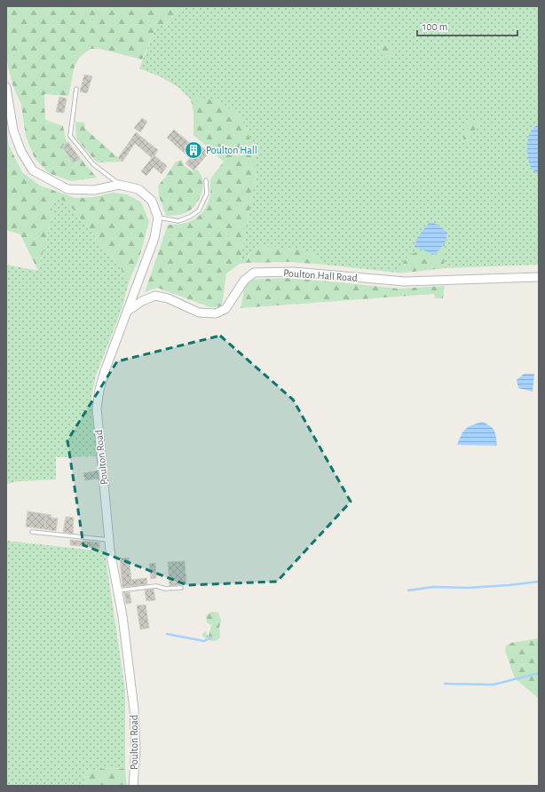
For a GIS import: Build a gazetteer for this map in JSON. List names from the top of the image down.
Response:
{
  "streets": {
    "street": ["Poulton Hall Road", "Poulton Road"]
  },
  "crossings": [
    ["Poulton Hall Road", "Poulton Road"]
  ],
  "places": {
    "building": ["Poulton Hall"]
  },
  "scale_bar": "100 m"
}
